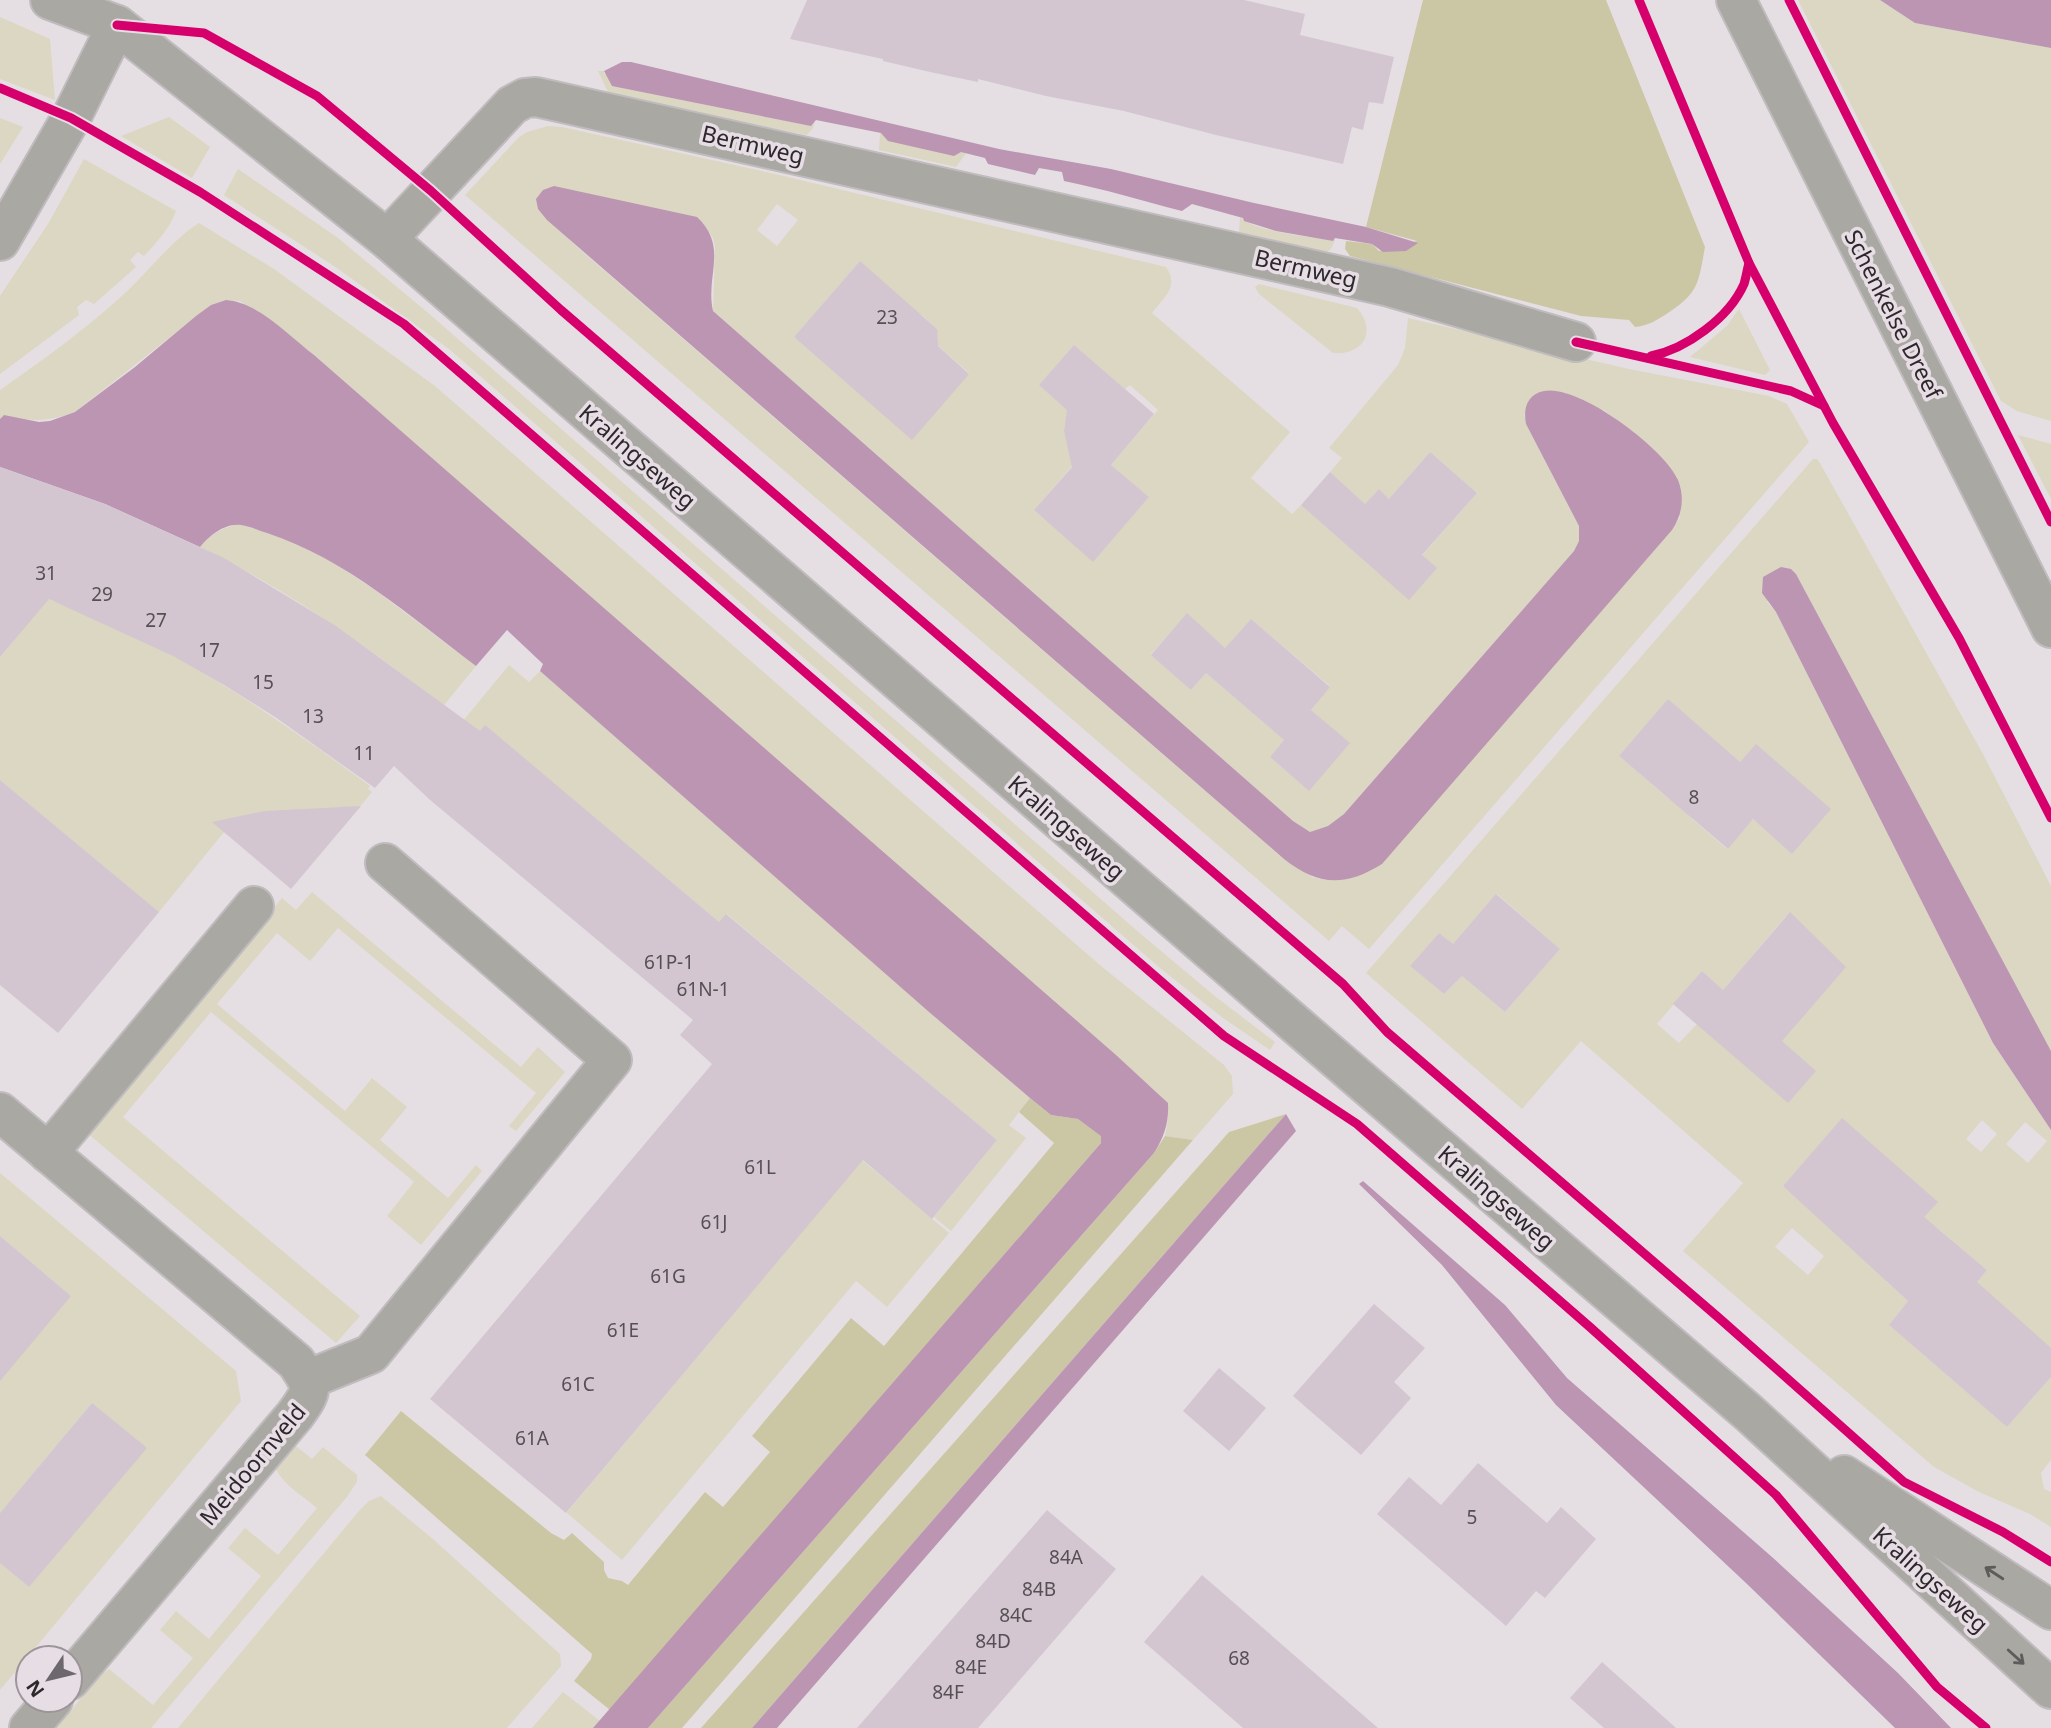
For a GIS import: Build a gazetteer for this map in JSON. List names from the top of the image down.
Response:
{
  "streets": {
    "street": [
      "Bermweg",
      "Schenkelse Dreef",
      "Kralingseweg",
      "Meidoornveld"
    ]
  },
  "crossings": [
    ["Bermweg", "Kralingseweg"]
  ],
  "house_numbers": [
    "23",
    "31",
    "29",
    "27",
    "17",
    "15",
    "13",
    "11",
    "8",
    "61P-1",
    "61N-1",
    "61L",
    "61J",
    "61G",
    "61E",
    "61C",
    "61A",
    "5",
    "84A",
    "84B",
    "84C",
    "84D",
    "68",
    "84E",
    "84F"
  ],
  "north": "bottom left"
}
